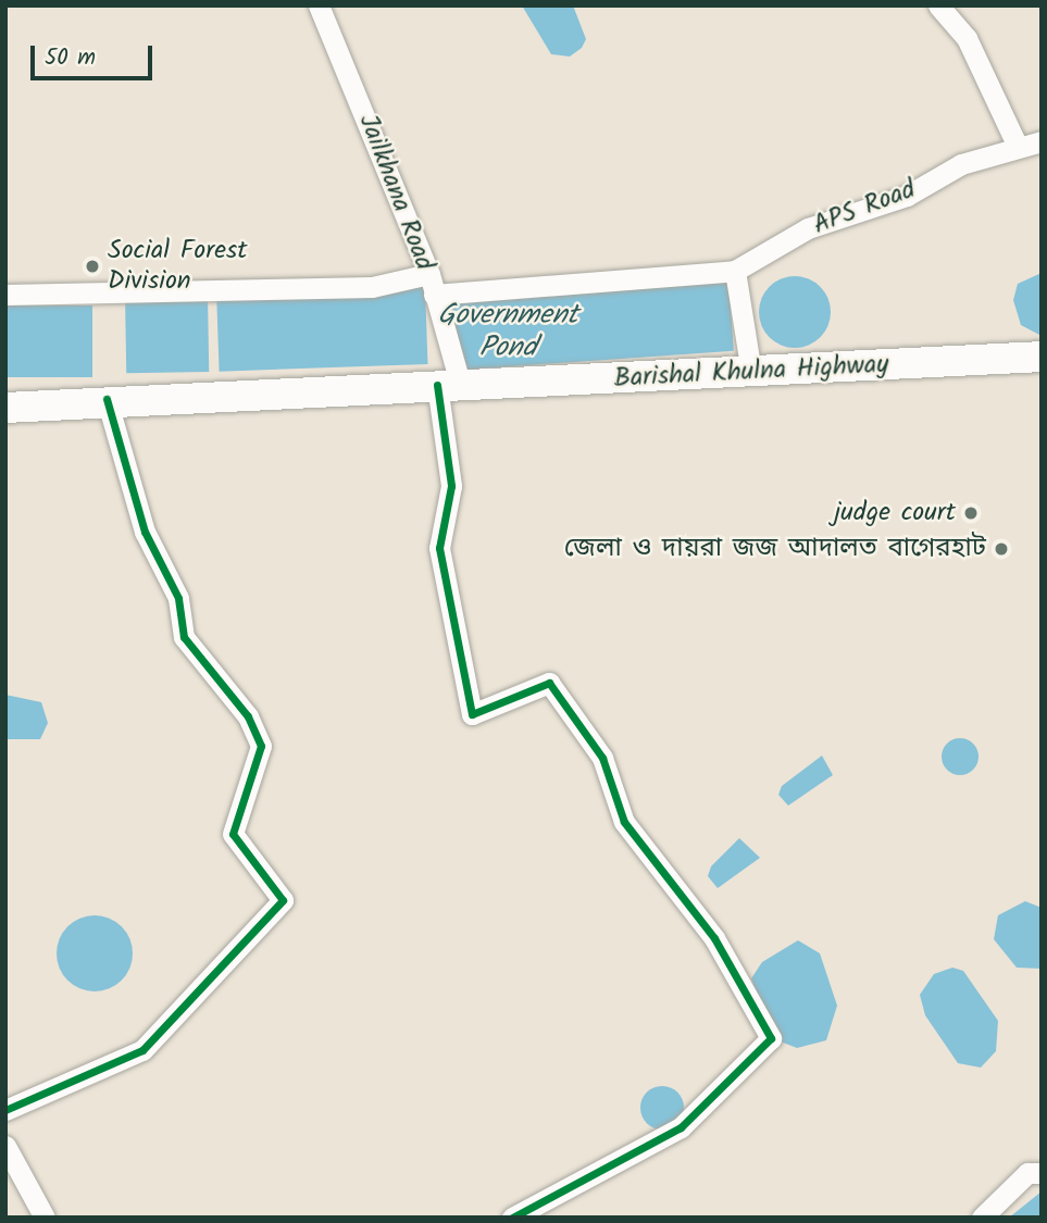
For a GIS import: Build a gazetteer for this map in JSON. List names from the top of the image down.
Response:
{
  "streets": {
    "highway": ["Barishal Khulna Highway"],
    "street": ["Jailkhana Road", "APS Road"]
  },
  "crossings": [
    ["Jailkhana Road", "Barishal Khulna Highway"]
  ],
  "water": ["Government Pond"],
  "places": ["Social Forest Division", "judge court", "জেলা ও দায়রা জজ আদালত বাগেরহাট"],
  "scale_bar": "50 m"
}
